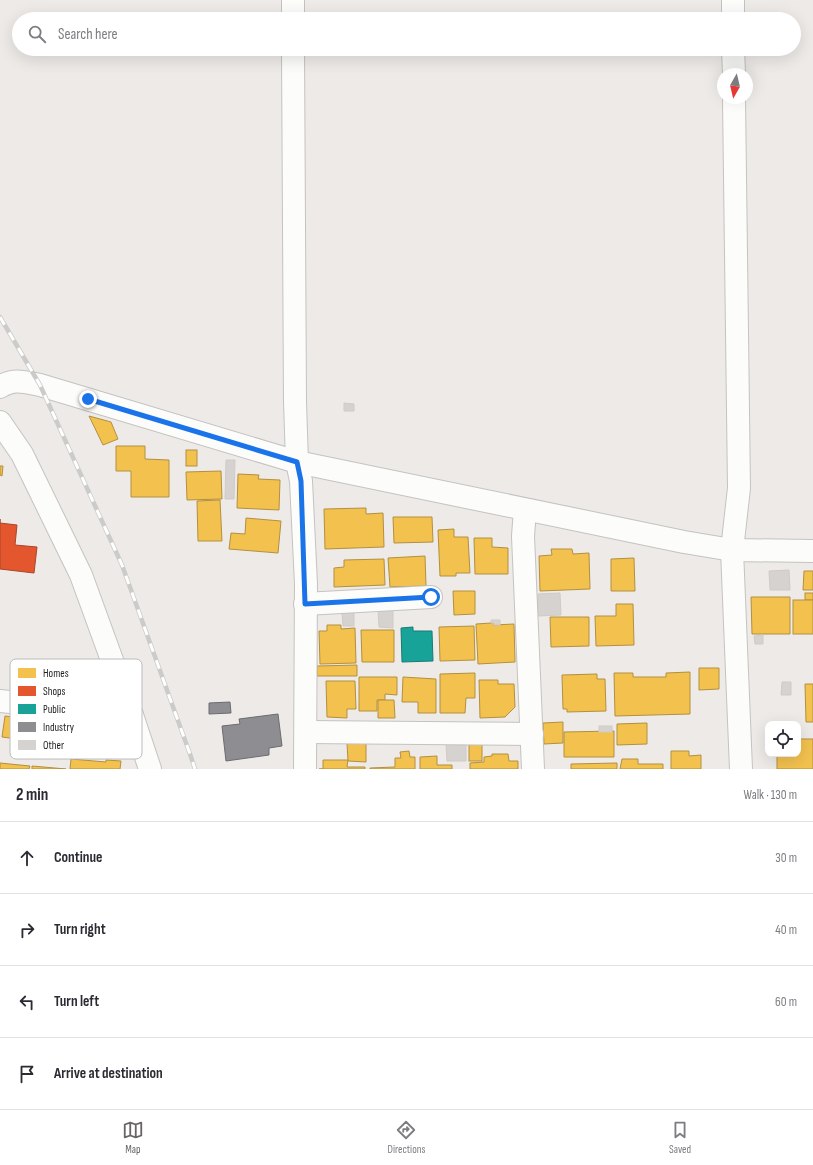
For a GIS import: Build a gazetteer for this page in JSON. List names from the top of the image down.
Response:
{
  "legend": [
    "Homes",
    "Shops",
    "Public",
    "Industry",
    "Other"
  ],
  "north": "bottom",
  "page": {
    "search": "Search here",
    "heading": ["2 min", "Walk · 130 m"],
    "list": [
      ["Continue", "30 m"],
      ["Turn right", "40 m"],
      ["Turn left", "60 m"],
      "Arrive at destination"
    ],
    "nav": ["Map", "Directions", "Saved"]
  }
}
